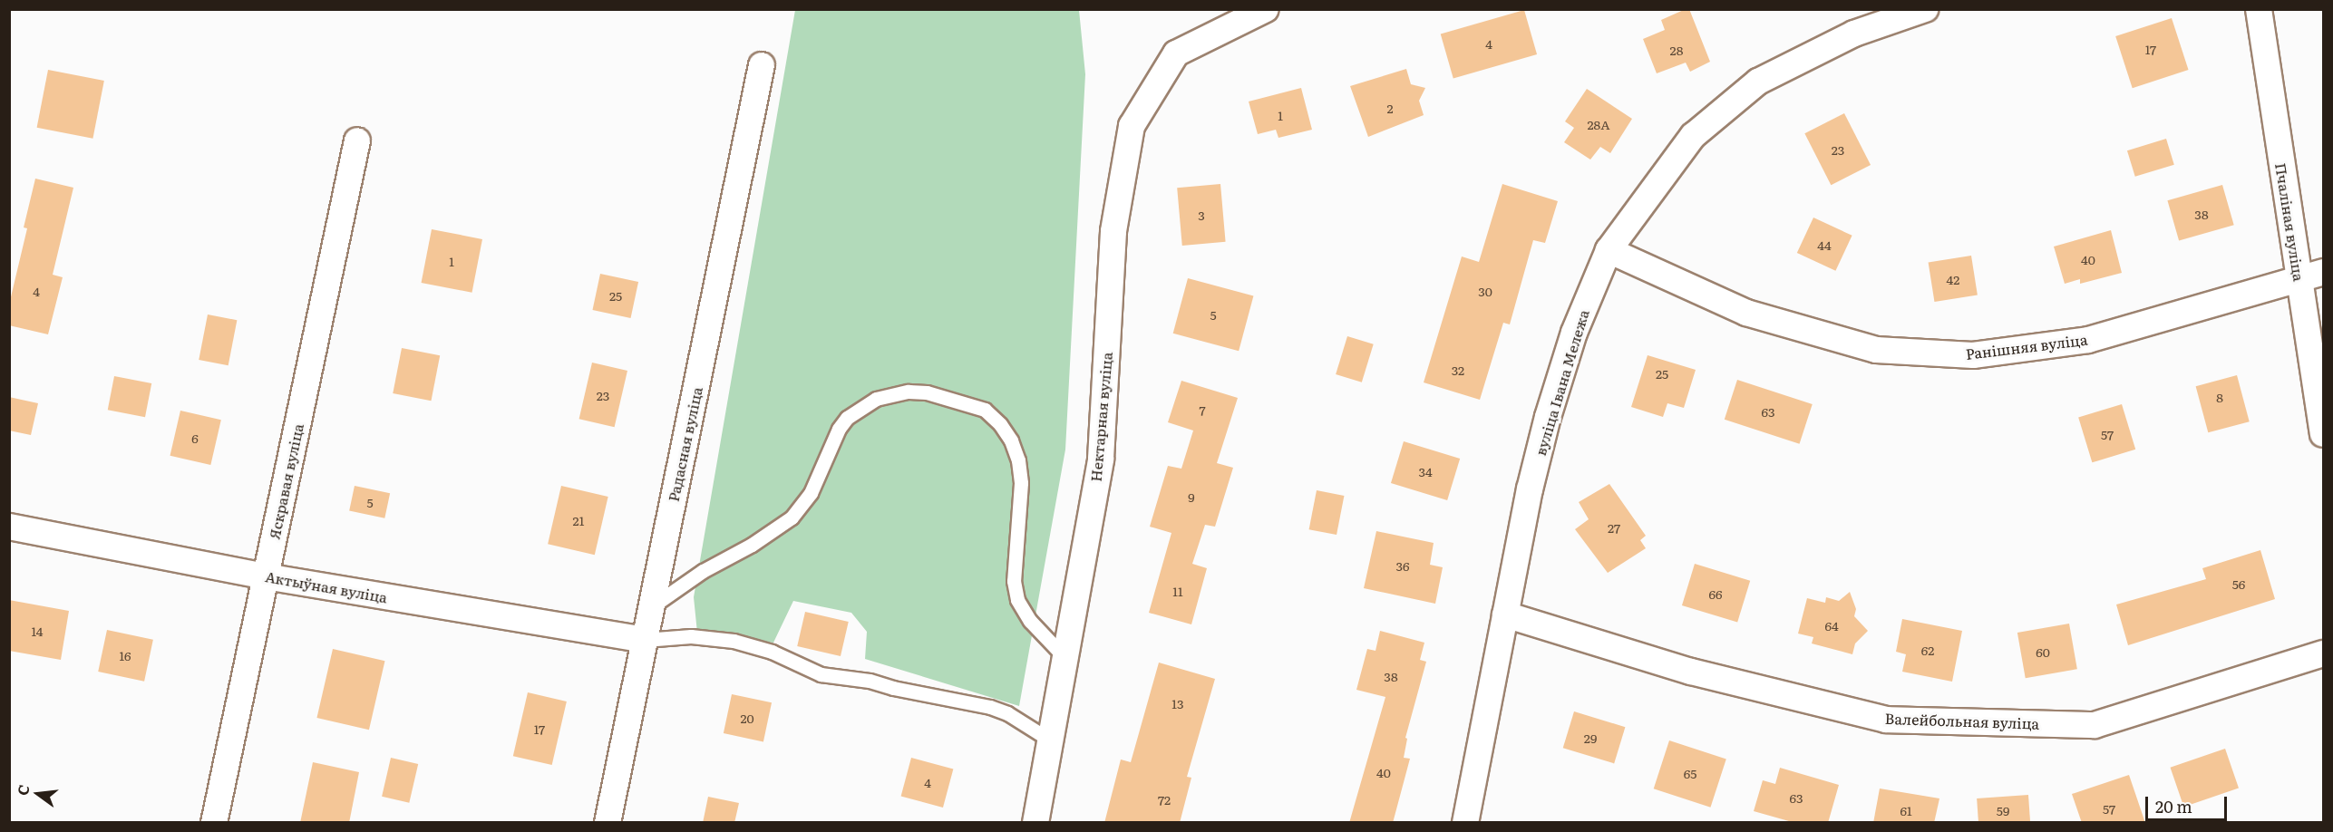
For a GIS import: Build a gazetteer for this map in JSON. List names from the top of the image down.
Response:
{
  "streets": {
    "street": [
      "Пчаліная вуліца",
      "Ранішняя вуліца",
      "вуліца Івана Мележа",
      "Нектарная вуліца",
      "Радасная вуліца",
      "Яскравая вуліца",
      "Актыўная вуліца",
      "Валейбольная вуліца"
    ]
  },
  "crossings": [
    ["Пчаліная вуліца", "Ранішняя вуліца"],
    ["Ранішняя вуліца", "вуліца Івана Мележа"],
    ["вуліца Івана Мележа", "Валейбольная вуліца"],
    ["Радасная вуліца", "Актыўная вуліца"],
    ["Яскравая вуліца", "Актыўная вуліца"]
  ],
  "house_numbers": [
    "4",
    "17",
    "28",
    "2",
    "1",
    "28А",
    "23",
    "38",
    "3",
    "44",
    "40",
    "1",
    "42",
    "4",
    "30",
    "25",
    "5",
    "32",
    "25",
    "23",
    "8",
    "7",
    "63",
    "57",
    "6",
    "34",
    "9",
    "5",
    "21",
    "27",
    "36",
    "56",
    "11",
    "66",
    "64",
    "14",
    "62",
    "60",
    "16",
    "38",
    "13",
    "20",
    "17",
    "29",
    "40",
    "65",
    "4",
    "63",
    "72",
    "57",
    "61",
    "59"
  ],
  "scale_bar": "20 m",
  "north": "left"
}
